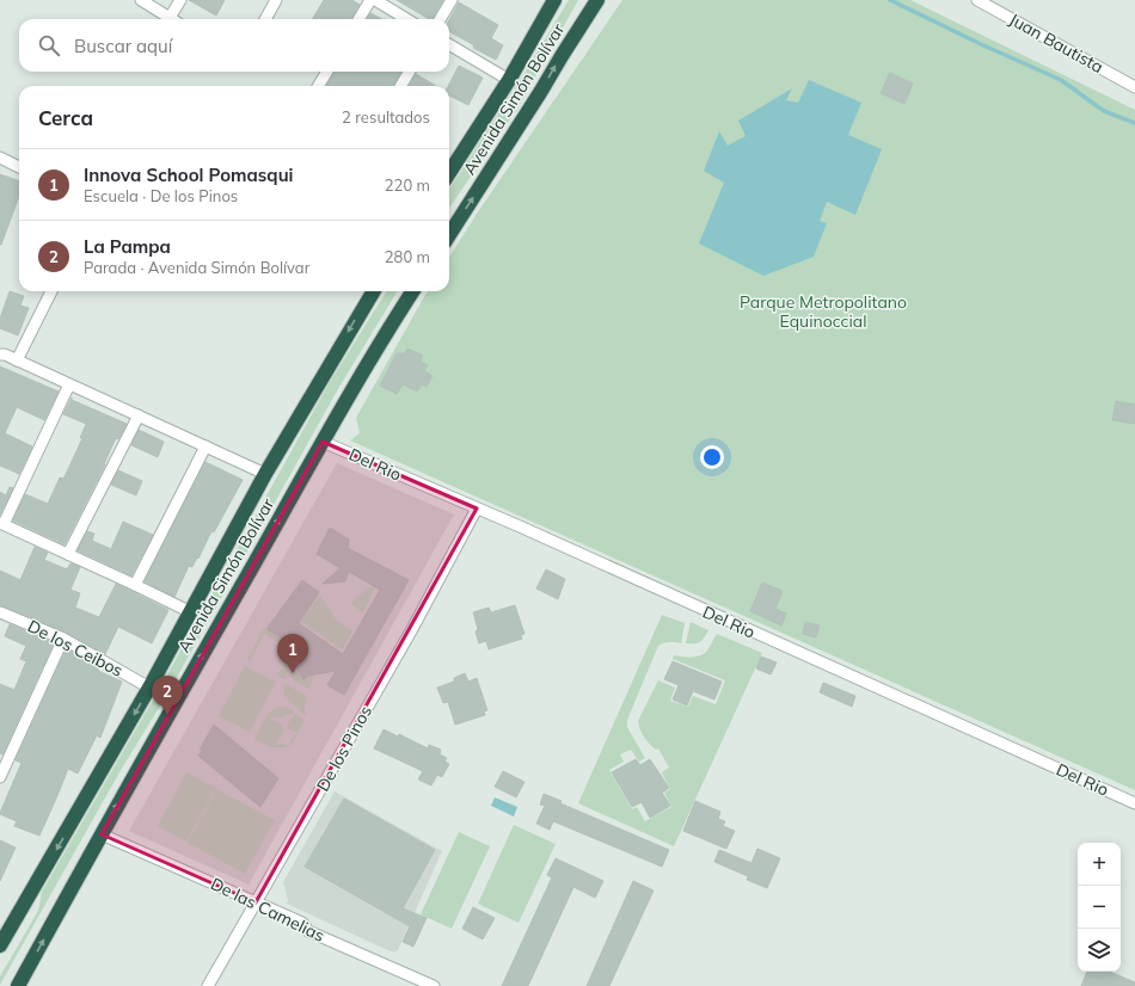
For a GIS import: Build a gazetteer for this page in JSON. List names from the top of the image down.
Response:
{
  "streets": {
    "highway": ["Avenida Simón Bolívar"],
    "street": [
      "Juan Bautista",
      "Del Rio",
      "De los Ceibos",
      "De los Pinos",
      "De las Camelias"
    ]
  },
  "crossings": [
    ["Avenida Simón Bolívar", "Del Rio"],
    ["Avenida Simón Bolívar", "De los Ceibos"],
    ["Avenida Simón Bolívar", "De las Camelias"],
    ["Del Rio", "De los Pinos"],
    ["De los Pinos", "De las Camelias"]
  ],
  "parks": ["Parque Metropolitano Equinoccial"],
  "page": {
    "search": "Buscar aquí",
    "heading": ["Cerca", "2 resultados"],
    "list": [
      {
        "mark": "1",
        "name": "Innova School Pomasqui",
        "note": "Escuela · De los Pinos",
        "value": "220 m"
      },
      {
        "mark": "2",
        "name": "La Pampa",
        "note": "Parada · Avenida Simón Bolívar",
        "value": "280 m"
      }
    ],
    "pins": ["1", "2"],
    "map_buttons": ["+", "−"]
  }
}
